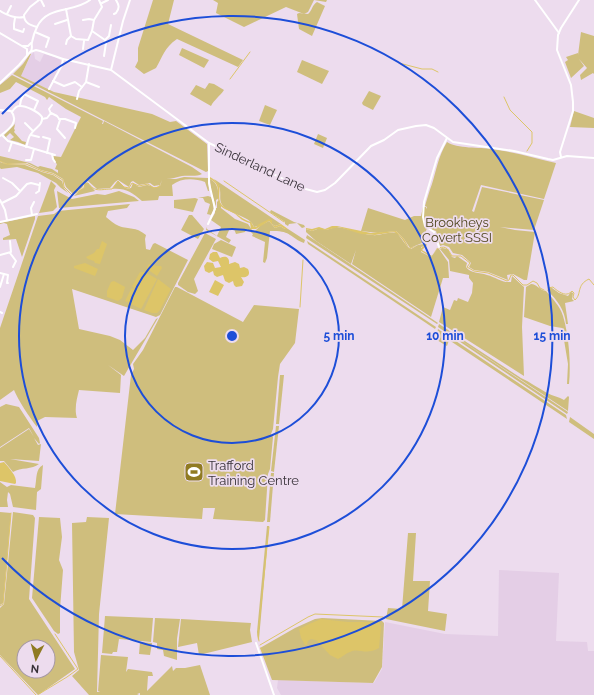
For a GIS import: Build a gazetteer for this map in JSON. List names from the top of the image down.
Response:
{
  "streets": {
    "street": ["Sinderland Lane"]
  },
  "parks": ["Brookheys Covert SSSI"],
  "places": {
    "sports": ["Trafford Training Centre"]
  },
  "north": "bottom",
  "rings": ["5 min", "10 min", "15 min"]
}
